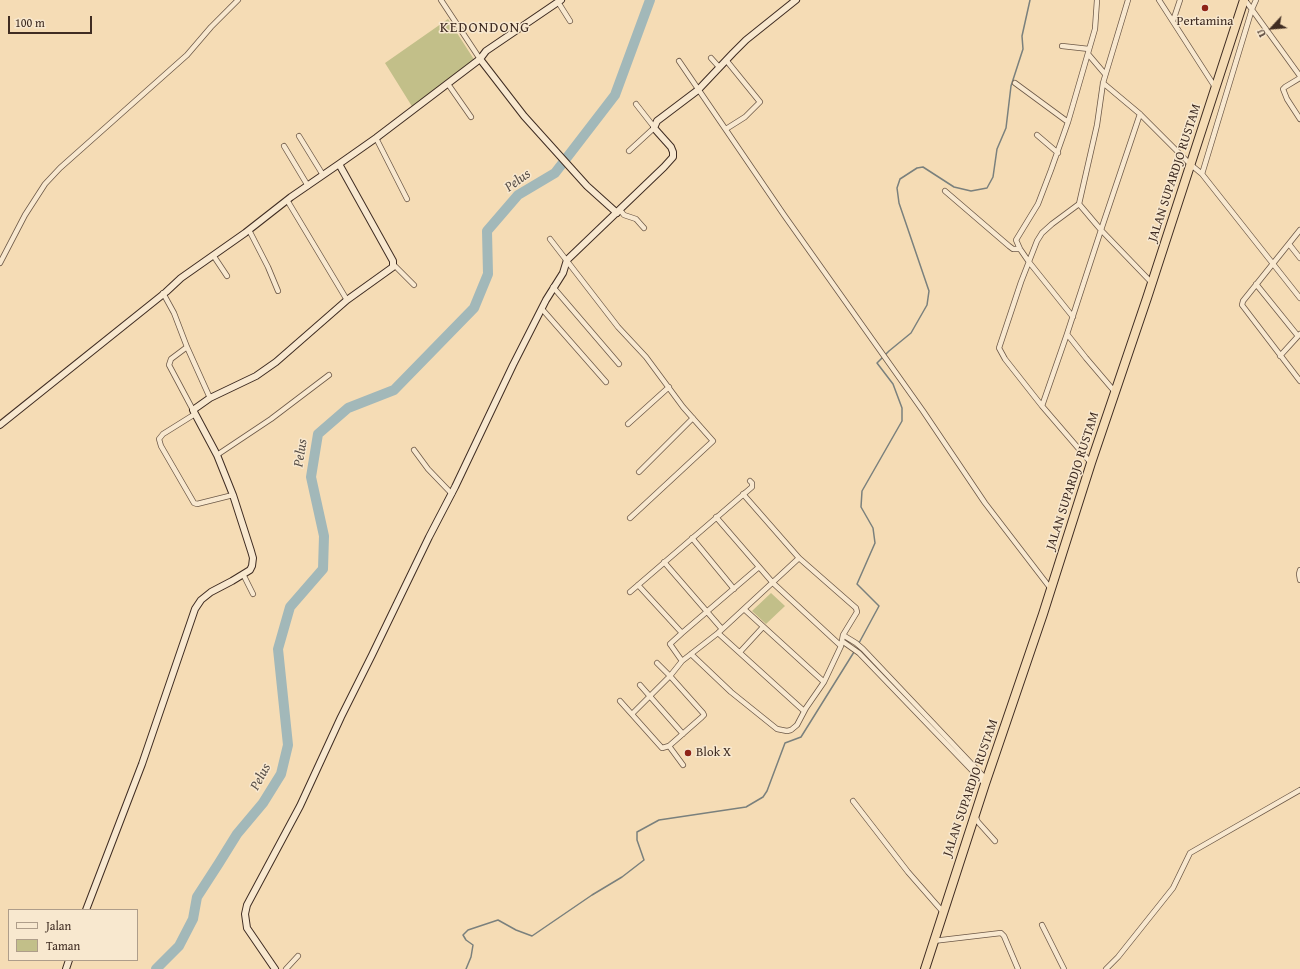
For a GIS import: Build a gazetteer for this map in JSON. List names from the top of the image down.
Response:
{
  "streets": {
    "highway": ["JALAN SUPARDJO RUSTAM"]
  },
  "districts": ["KEDONDONG"],
  "water": ["Pelus"],
  "places": ["Pertamina", "Blok X"],
  "legend": ["Jalan", "Taman"],
  "scale_bar": "100 m",
  "north": "bottom left"
}
